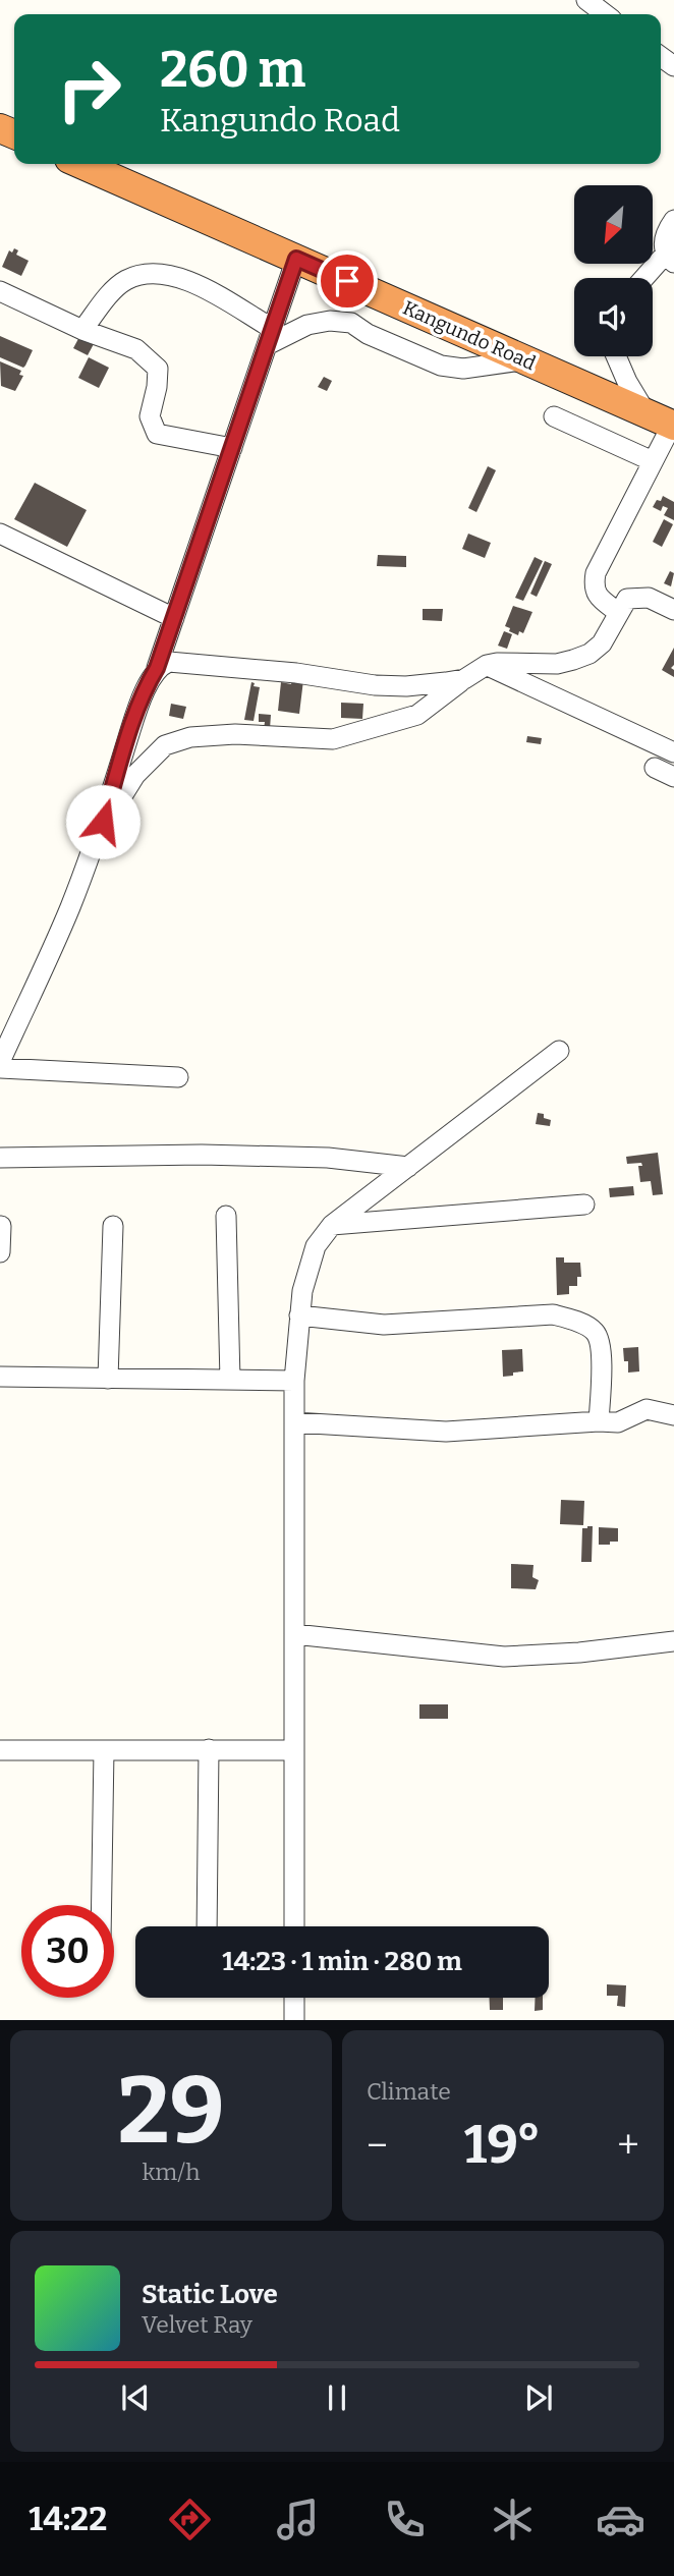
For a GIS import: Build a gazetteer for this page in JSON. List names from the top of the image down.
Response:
{
  "streets": {
    "highway": ["Kangundo Road"]
  },
  "north": "bottom left",
  "page": {
    "turn": ["260 m", "Kangundo Road"],
    "limit": "30",
    "trip": "14:23 · 1 min · 280 m",
    "tile": [
      ["29", "km/h"],
      "Climate"
    ],
    "heat": ["−", "19°", "+"],
    "song": ["Static Love", "Velvet Ray"],
    "tabs": "14:22"
  }
}
